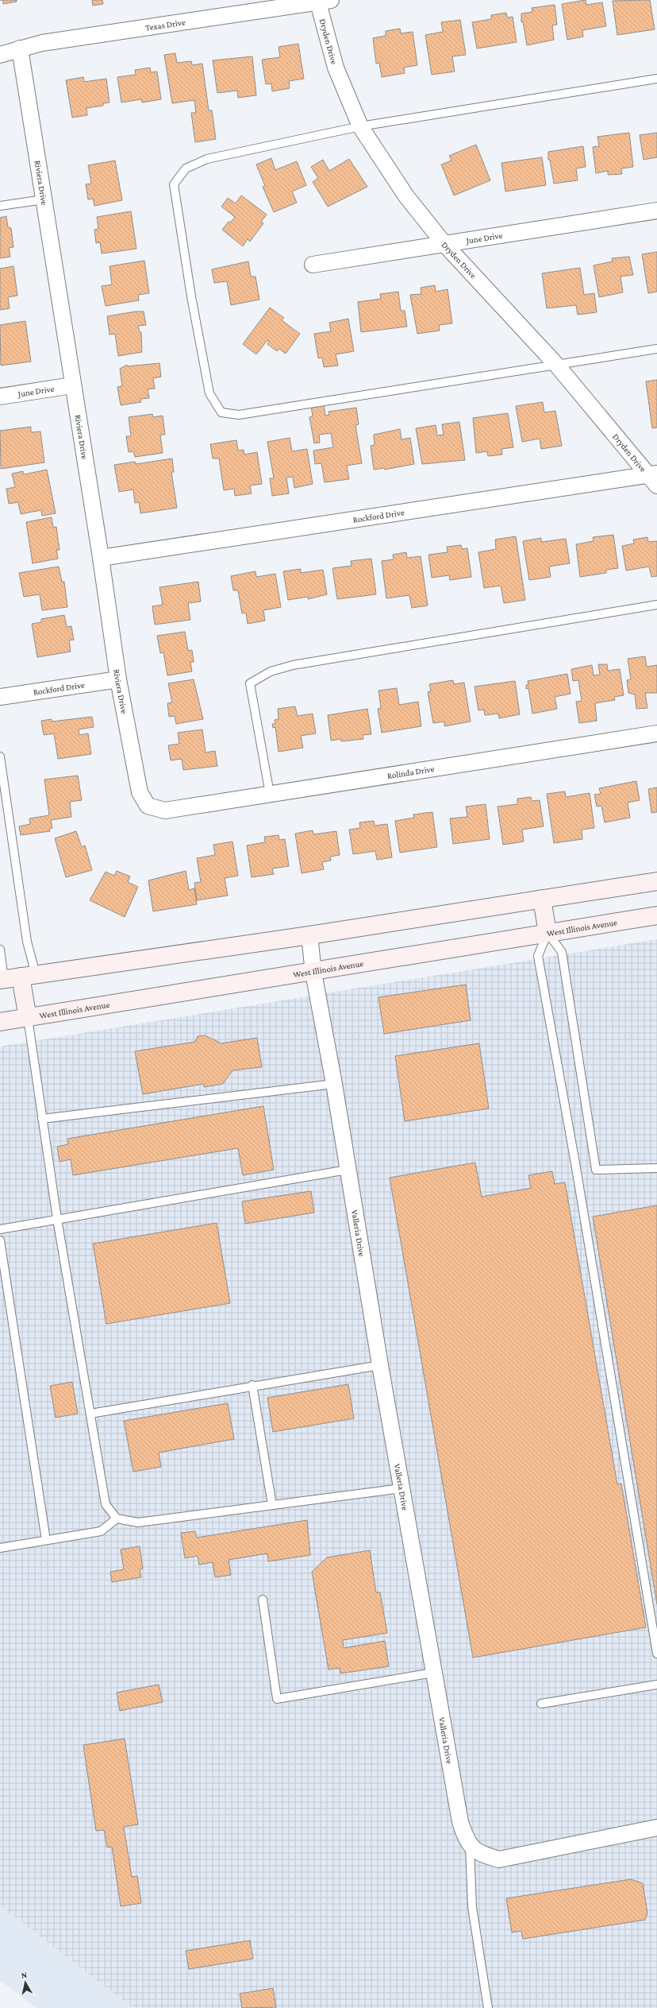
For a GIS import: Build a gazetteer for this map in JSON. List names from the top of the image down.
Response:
{
  "streets": {
    "main road": ["West Illinois Avenue"],
    "street": [
      "Texas Drive",
      "Dryden Drive",
      "Riviera Drive",
      "June Drive",
      "Rockford Drive",
      "Rolinda Drive",
      "Valleria Drive"
    ]
  },
  "crossings": [
    ["Texas Drive", "Dryden Drive"],
    ["Texas Drive", "Riviera Drive"],
    ["Dryden Drive", "June Drive"],
    ["Dryden Drive", "Rockford Drive"],
    ["Riviera Drive", "June Drive"],
    ["Riviera Drive", "Rockford Drive"],
    ["Riviera Drive", "Rolinda Drive"],
    ["West Illinois Avenue", "Valleria Drive"]
  ],
  "north": "top"
}
